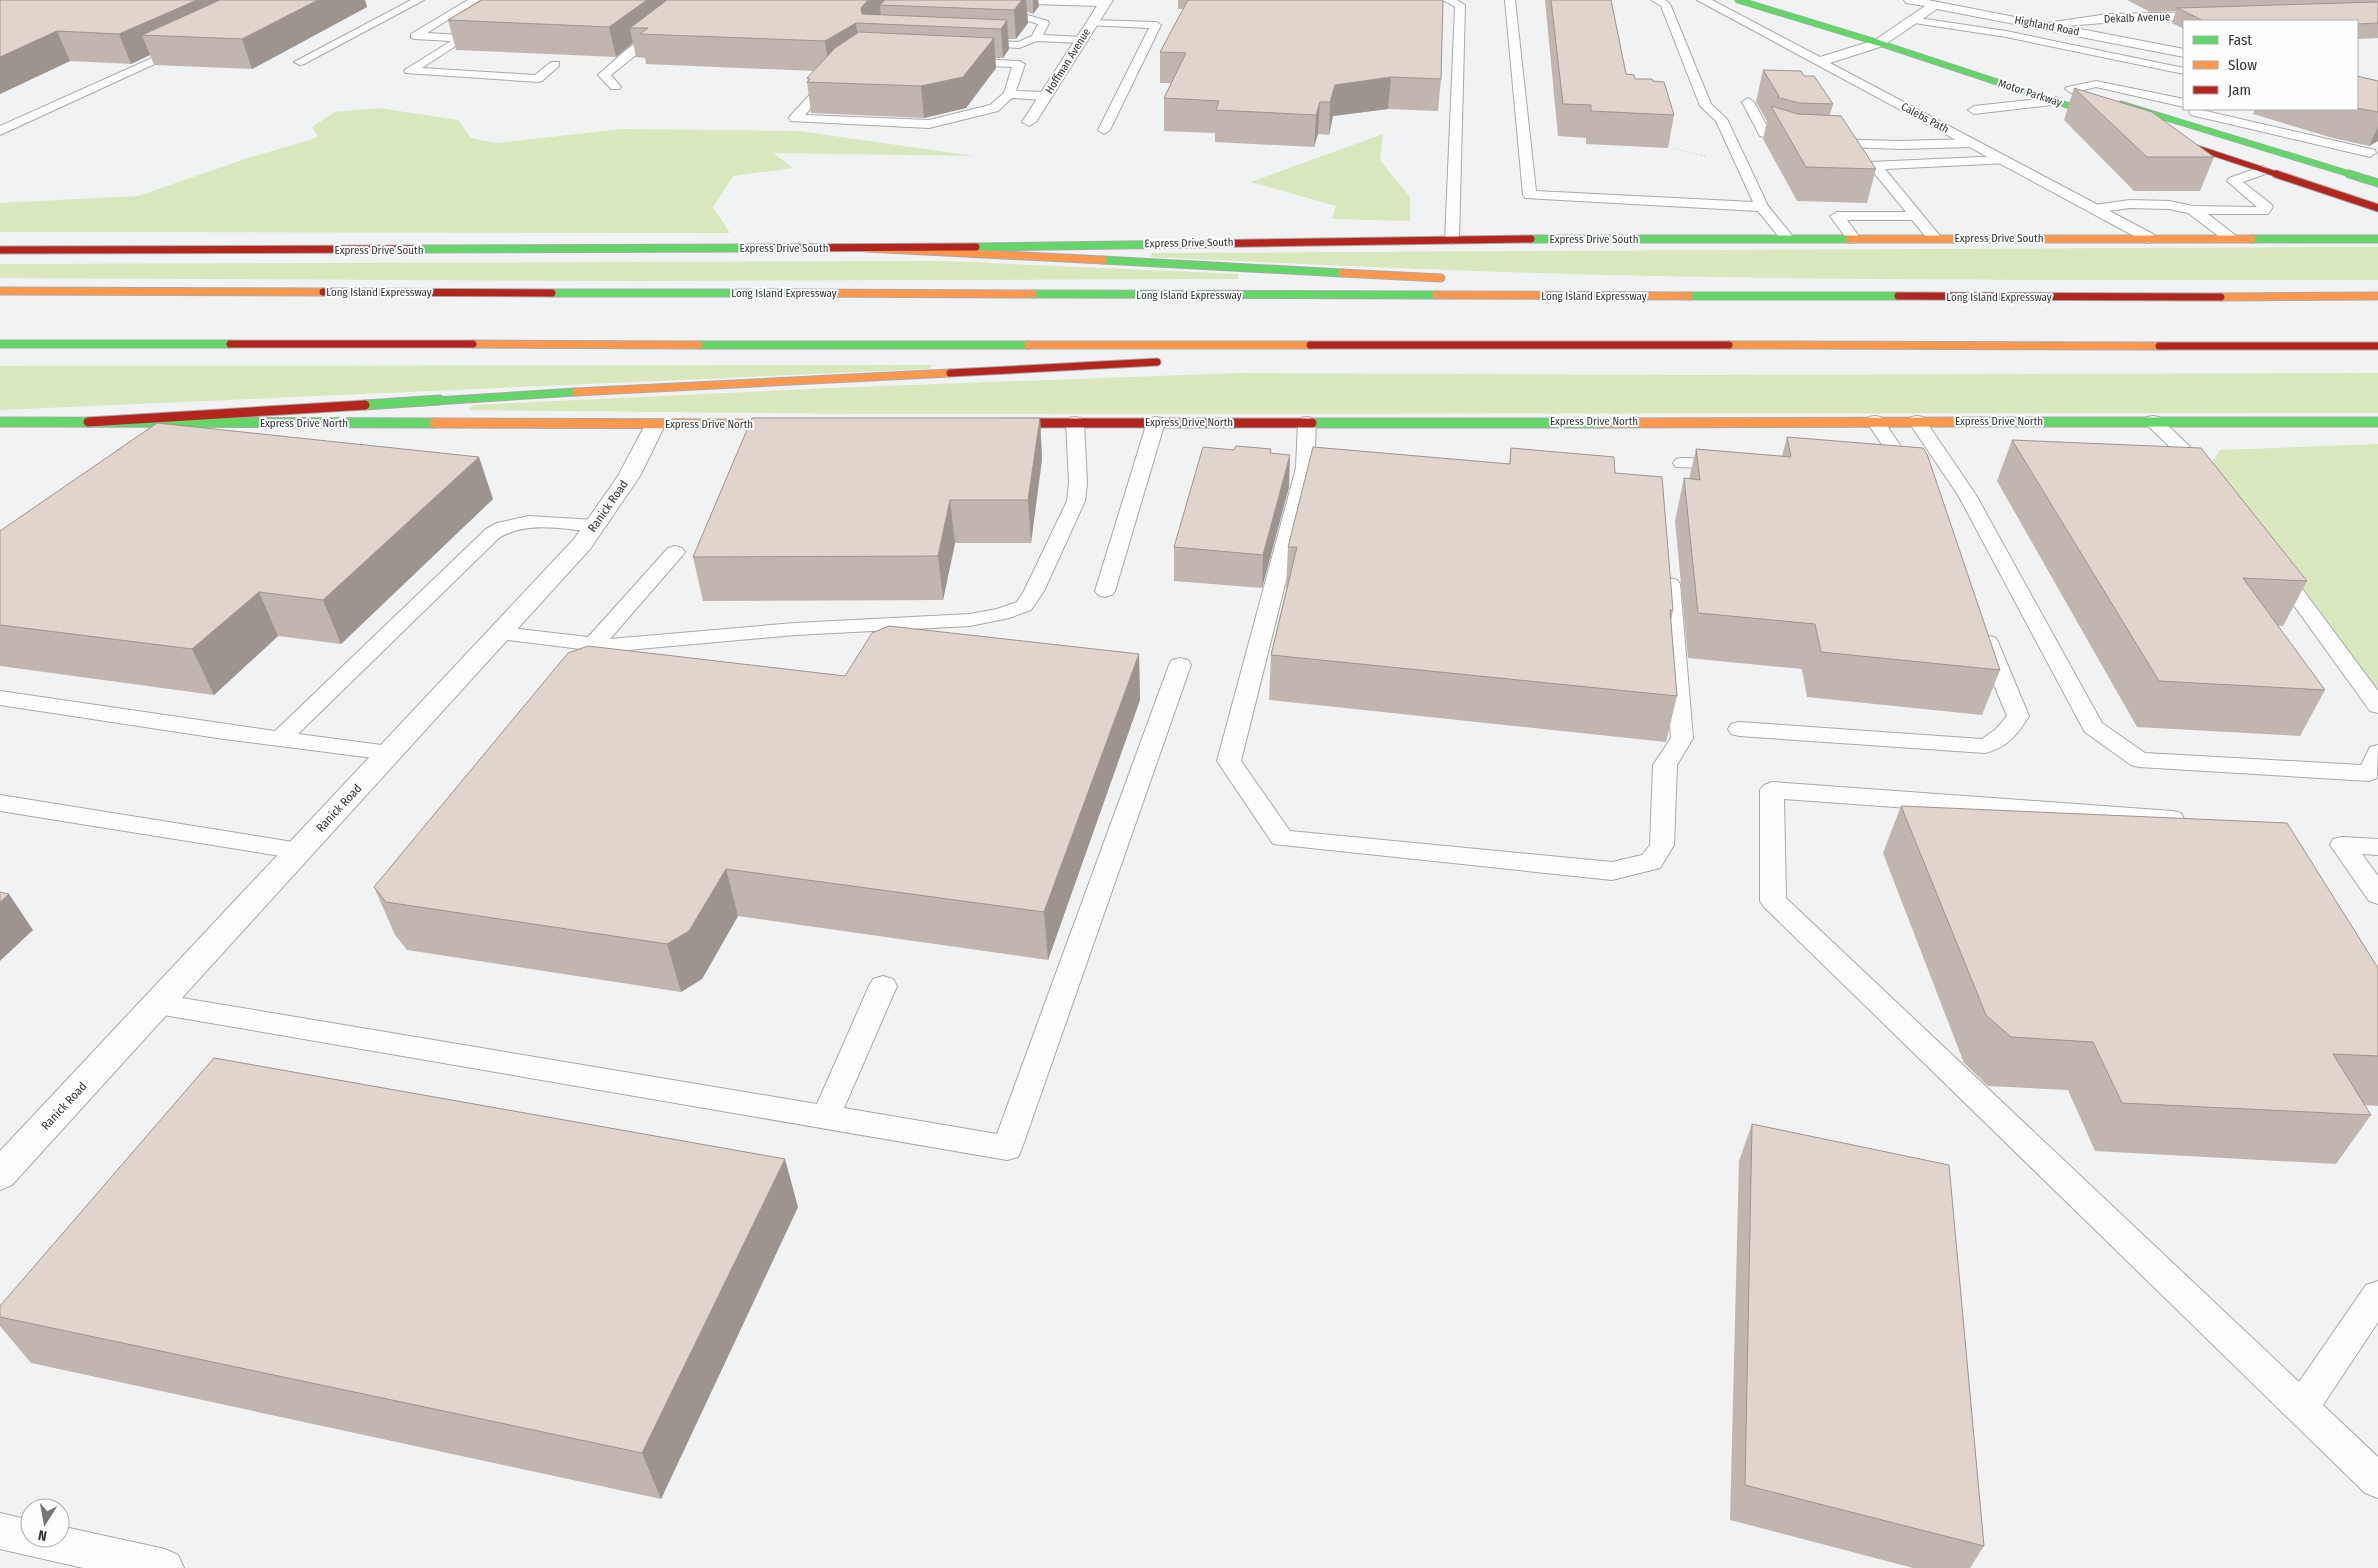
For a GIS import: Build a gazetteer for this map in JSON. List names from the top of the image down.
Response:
{
  "streets": {
    "main road": [
      "Motor Parkway",
      "Express Drive South",
      "Long Island Expressway",
      "Express Drive North"
    ],
    "street": [
      "Dekalb Avenue",
      "Highland Road",
      "Hoffman Avenue",
      "Calebs Path",
      "Ranick Road"
    ]
  },
  "crossings": [
    ["Dekalb Avenue", "Highland Road"],
    ["Calebs Path", "Express Drive South"],
    ["Express Drive North", "Ranick Road"]
  ],
  "legend": ["Fast", "Slow", "Jam"],
  "north": "bottom"
}
